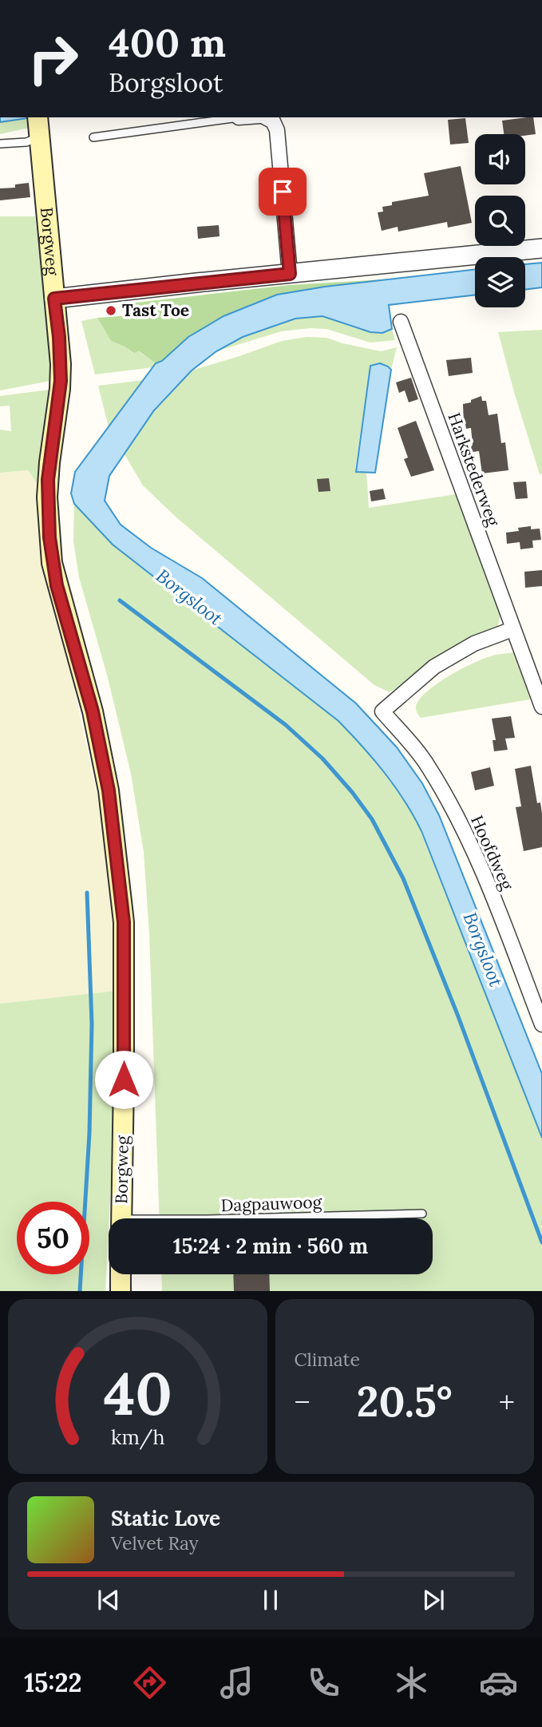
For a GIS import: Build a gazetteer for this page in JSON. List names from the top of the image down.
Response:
{
  "streets": {
    "main road": ["Borgweg"],
    "street": ["Harkstederweg", "Hoofdweg"],
    "lane": ["Dagpauwoog"]
  },
  "crossings": [
    ["Harkstederweg", "Hoofdweg"]
  ],
  "water": ["Borgsloot"],
  "places": ["Tast Toe"],
  "page": {
    "turn": ["400 m", "Borgsloot"],
    "limit": "50",
    "trip": "15:24 · 2 min · 560 m",
    "tile": "Climate",
    "heat": ["−", "20.5°", "+"],
    "song": ["Static Love", "Velvet Ray"],
    "tabs": "15:22",
    "gauge": ["40", "km/h"]
  }
}
